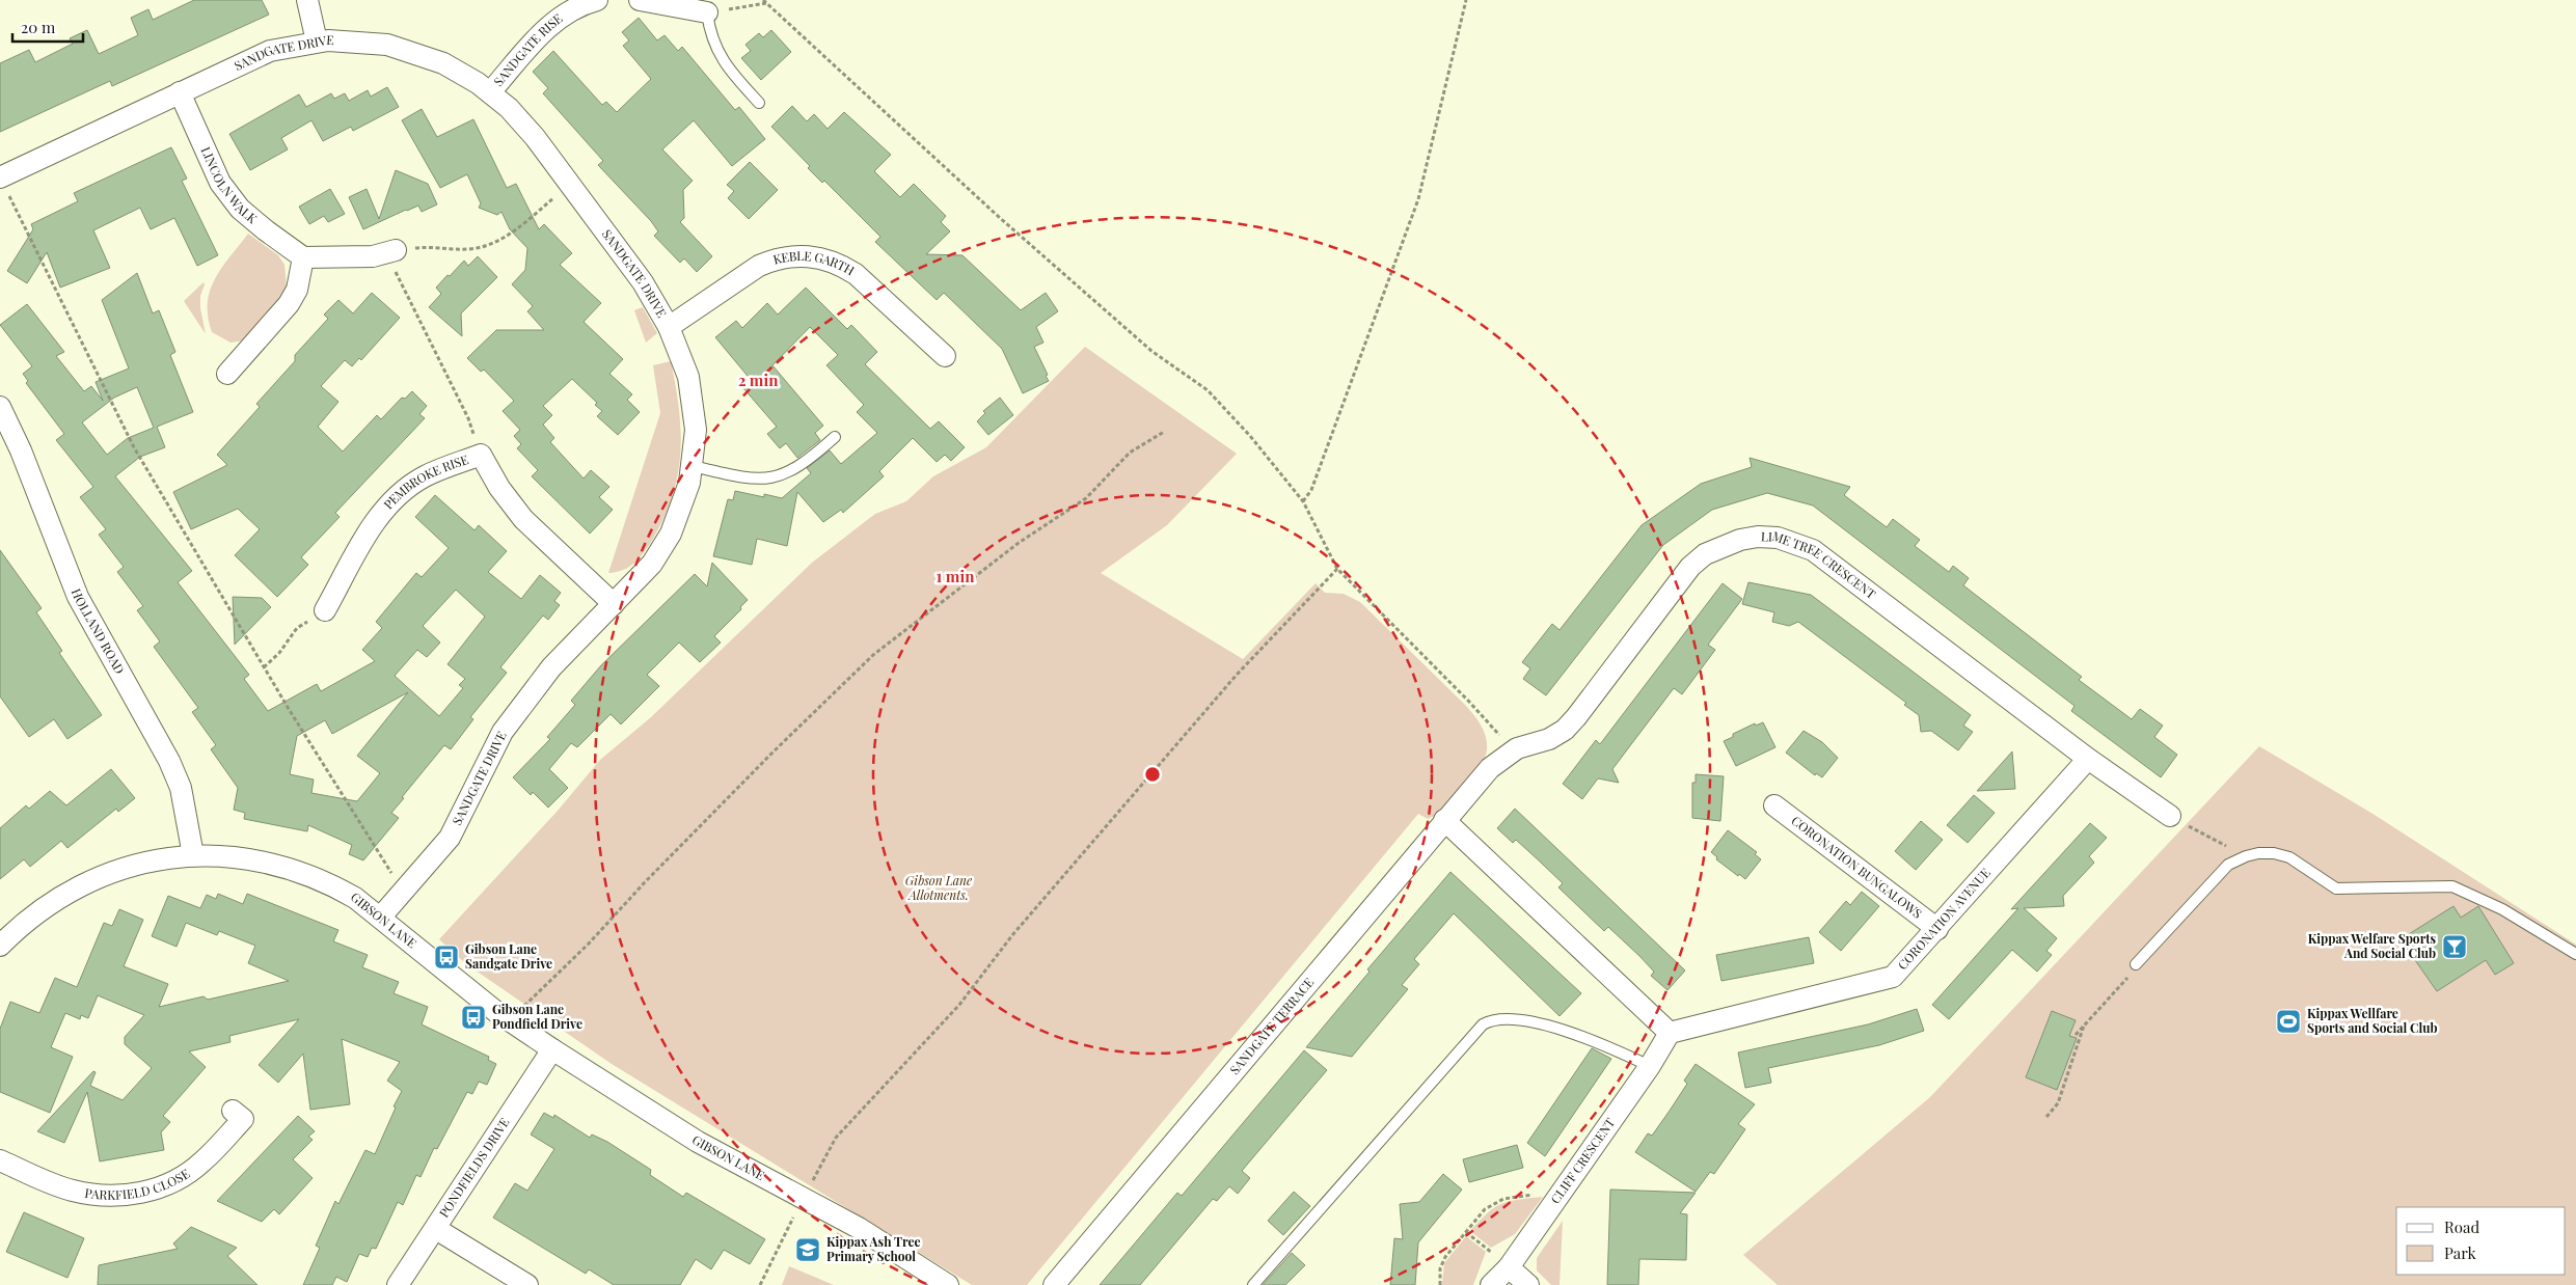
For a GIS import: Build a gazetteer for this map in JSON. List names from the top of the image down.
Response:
{
  "streets": {
    "street": [
      "SANDGATE RISE",
      "SANDGATE DRIVE",
      "LINCOLN WALK",
      "KEBLE GARTH",
      "PEMBROKE RISE",
      "LIME TREE CRESCENT",
      "HOLLAND ROAD",
      "CORONATION BUNGALOWS",
      "CORONATION AVENUE",
      "GIBSON LANE",
      "SANDGATE TERRACE",
      "CLIFF CRESCENT",
      "PONDFIELDS DRIVE",
      "PARKFIELD CLOSE"
    ]
  },
  "crossings": [
    ["SANDGATE RISE", "SANDGATE DRIVE"],
    ["SANDGATE DRIVE", "LINCOLN WALK"],
    ["SANDGATE DRIVE", "KEBLE GARTH"],
    ["SANDGATE DRIVE", "PEMBROKE RISE"],
    ["SANDGATE DRIVE", "GIBSON LANE"],
    ["LIME TREE CRESCENT", "CORONATION AVENUE"],
    ["LIME TREE CRESCENT", "SANDGATE TERRACE"],
    ["HOLLAND ROAD", "GIBSON LANE"],
    ["CORONATION BUNGALOWS", "CORONATION AVENUE"],
    ["CORONATION AVENUE", "CLIFF CRESCENT"],
    ["GIBSON LANE", "PONDFIELDS DRIVE"]
  ],
  "parks": ["Gibson Lane Allotments."],
  "places": {
    "bar": ["Kippax Welfare Sports And Social Club"],
    "bus stop": ["Gibson Lane Sandgate Drive", "Gibson Lane Pondfield Drive"],
    "sports": ["Kippax Wellfare Sports and Social Club"],
    "school or university": ["Kippax Ash Tree Primary School"]
  },
  "legend": ["Road", "Park"],
  "scale_bar": "20 m",
  "rings": ["2 min", "1 min"]
}
